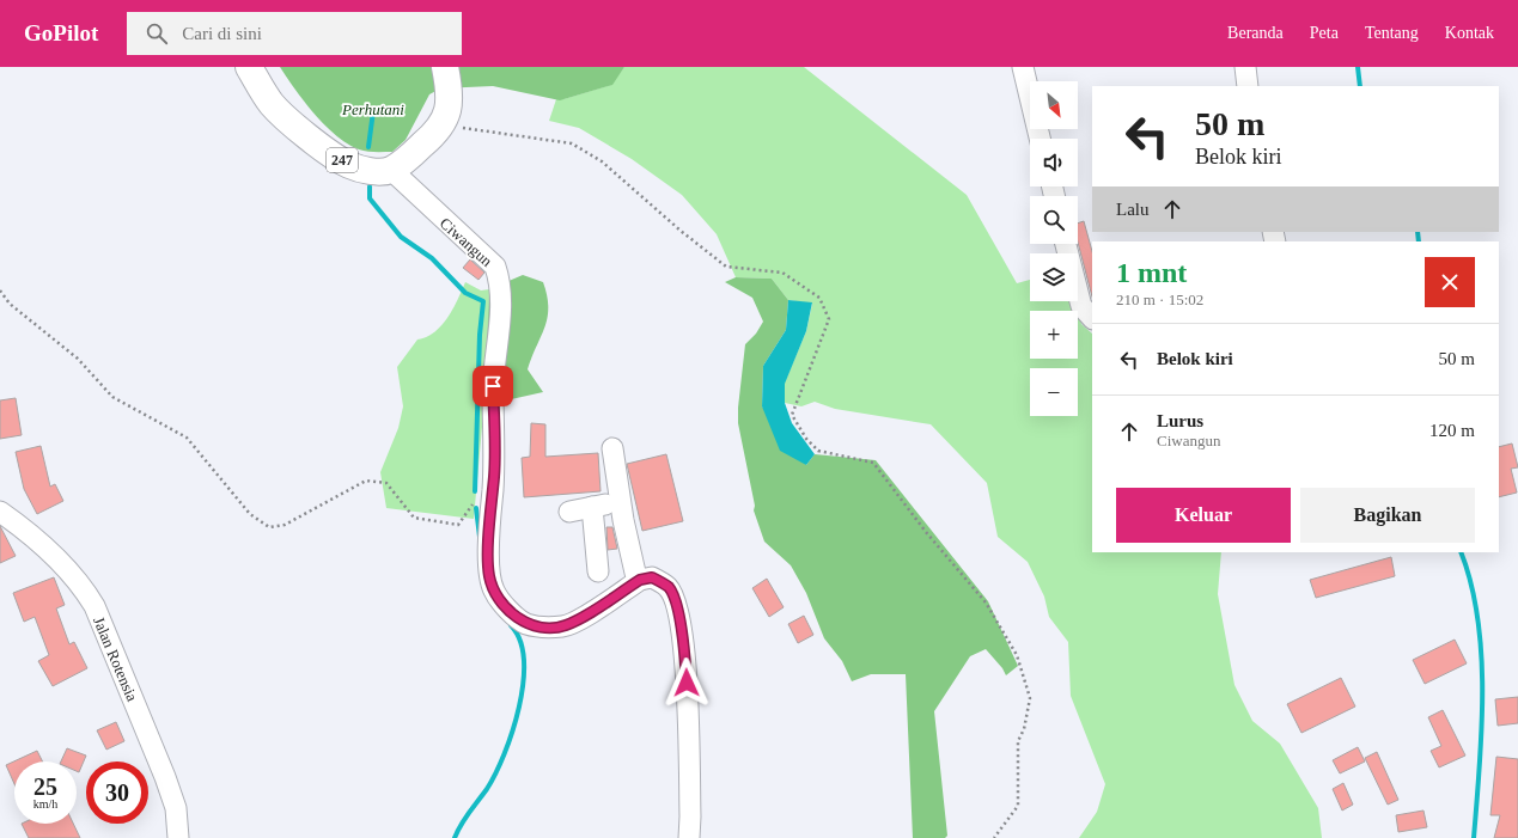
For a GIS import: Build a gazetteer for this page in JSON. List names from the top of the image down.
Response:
{
  "streets": {
    "main road": ["247"],
    "street": ["Ciwangun", "Jalan Rotensia"]
  },
  "crossings": [
    ["247", "Ciwangun"]
  ],
  "parks": ["Perhutani"],
  "north": "bottom right",
  "page": {
    "header": "GoPilot",
    "search": "Cari di sini",
    "nav": [
      "Beranda",
      "Peta",
      "Tentang",
      "Kontak"
    ],
    "map_buttons": ["+", "−"],
    "turn": ["50 m", "Belok kiri"],
    "then": "Lalu",
    "heading": ["1 mnt", "210 m · 15:02"],
    "list": [
      {
        "name": "Belok kiri",
        "value": "50 m"
      },
      {
        "name": "Lurus",
        "note": "Ciwangun",
        "value": "120 m"
      }
    ],
    "buttons": ["Keluar", "Bagikan"],
    "speed": "25 km/h",
    "limit": "30"
  }
}
